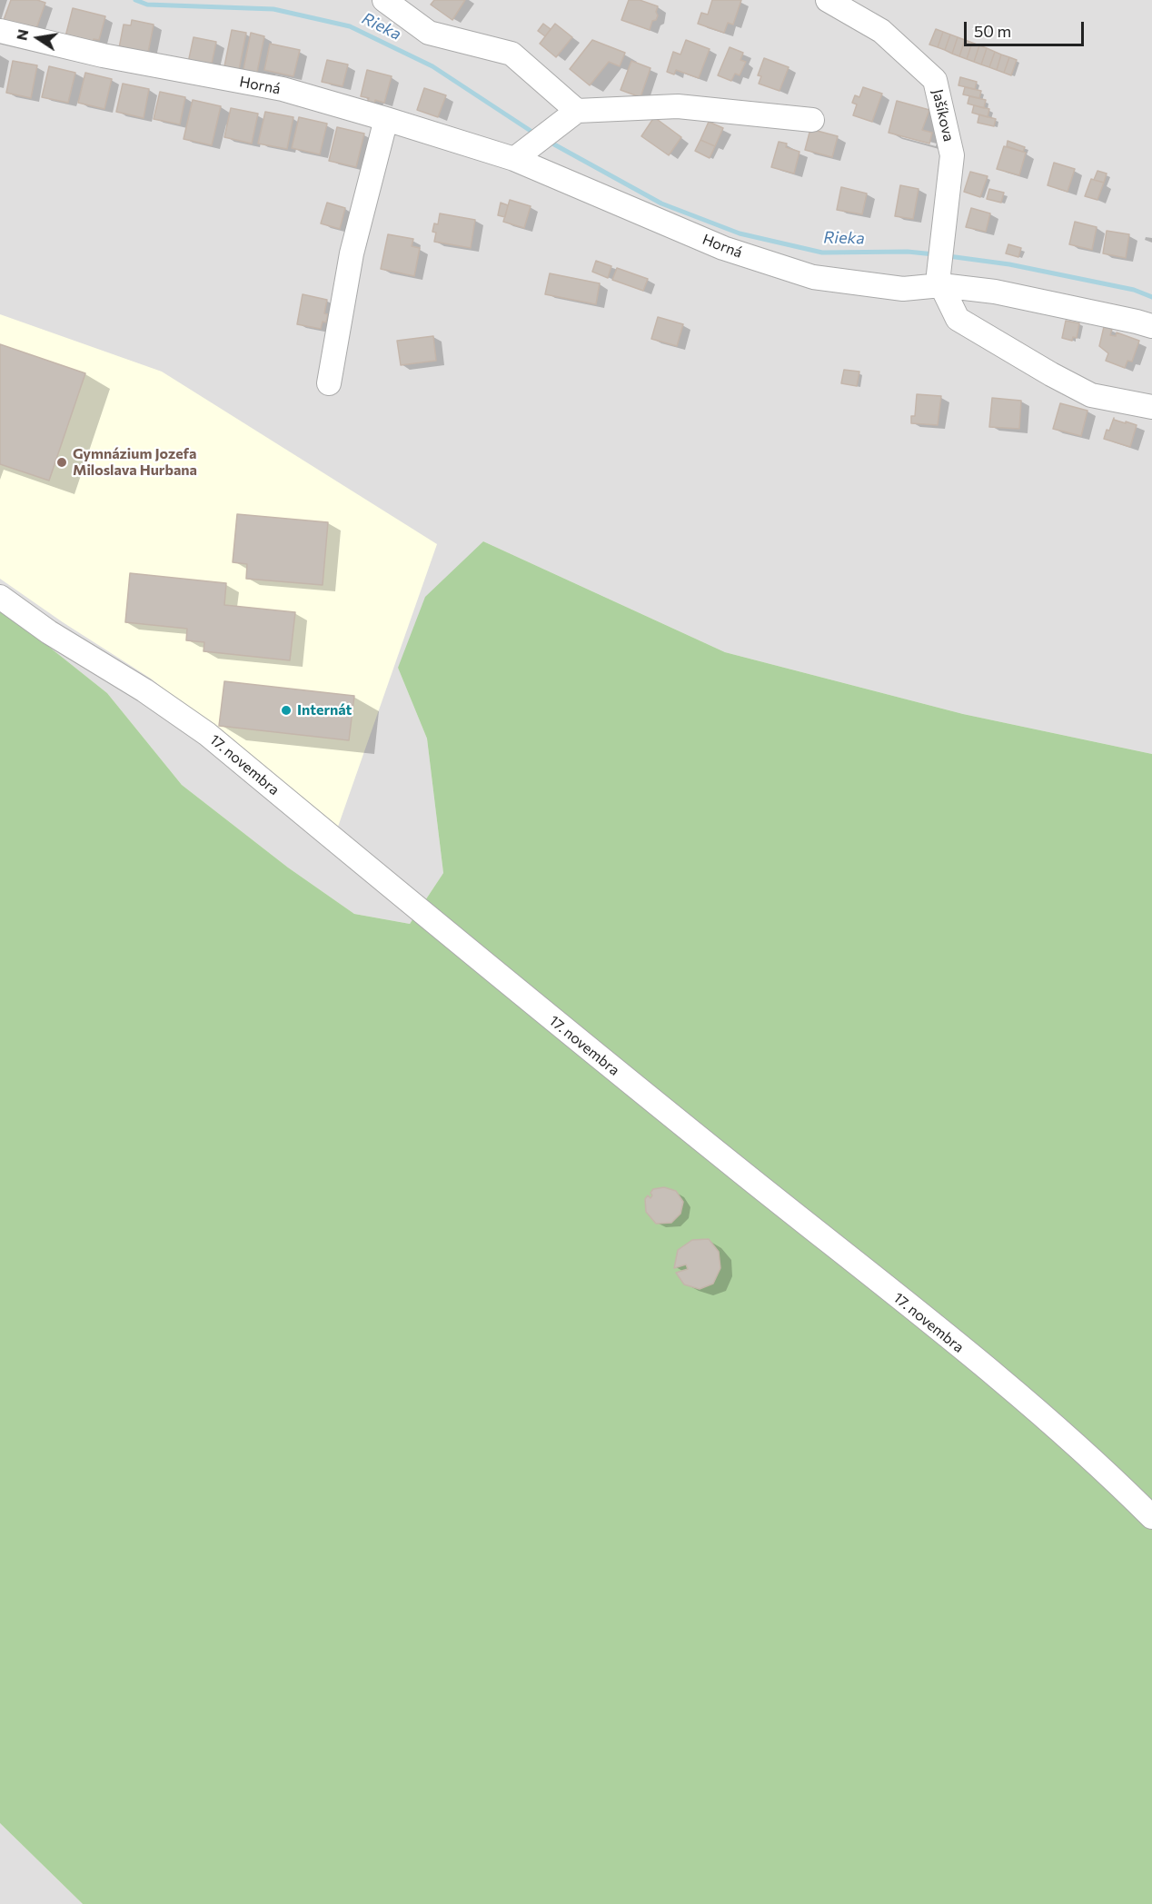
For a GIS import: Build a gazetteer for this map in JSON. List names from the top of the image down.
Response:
{
  "streets": {
    "street": ["Horná", "Jašíkova", "17. novembra"]
  },
  "crossings": [
    ["Horná", "Jašíkova"]
  ],
  "water": ["Rieka"],
  "places": ["Gymnázium Jozefa Miloslava Hurbana", "Internát"],
  "scale_bar": "50 m",
  "north": "left"
}
